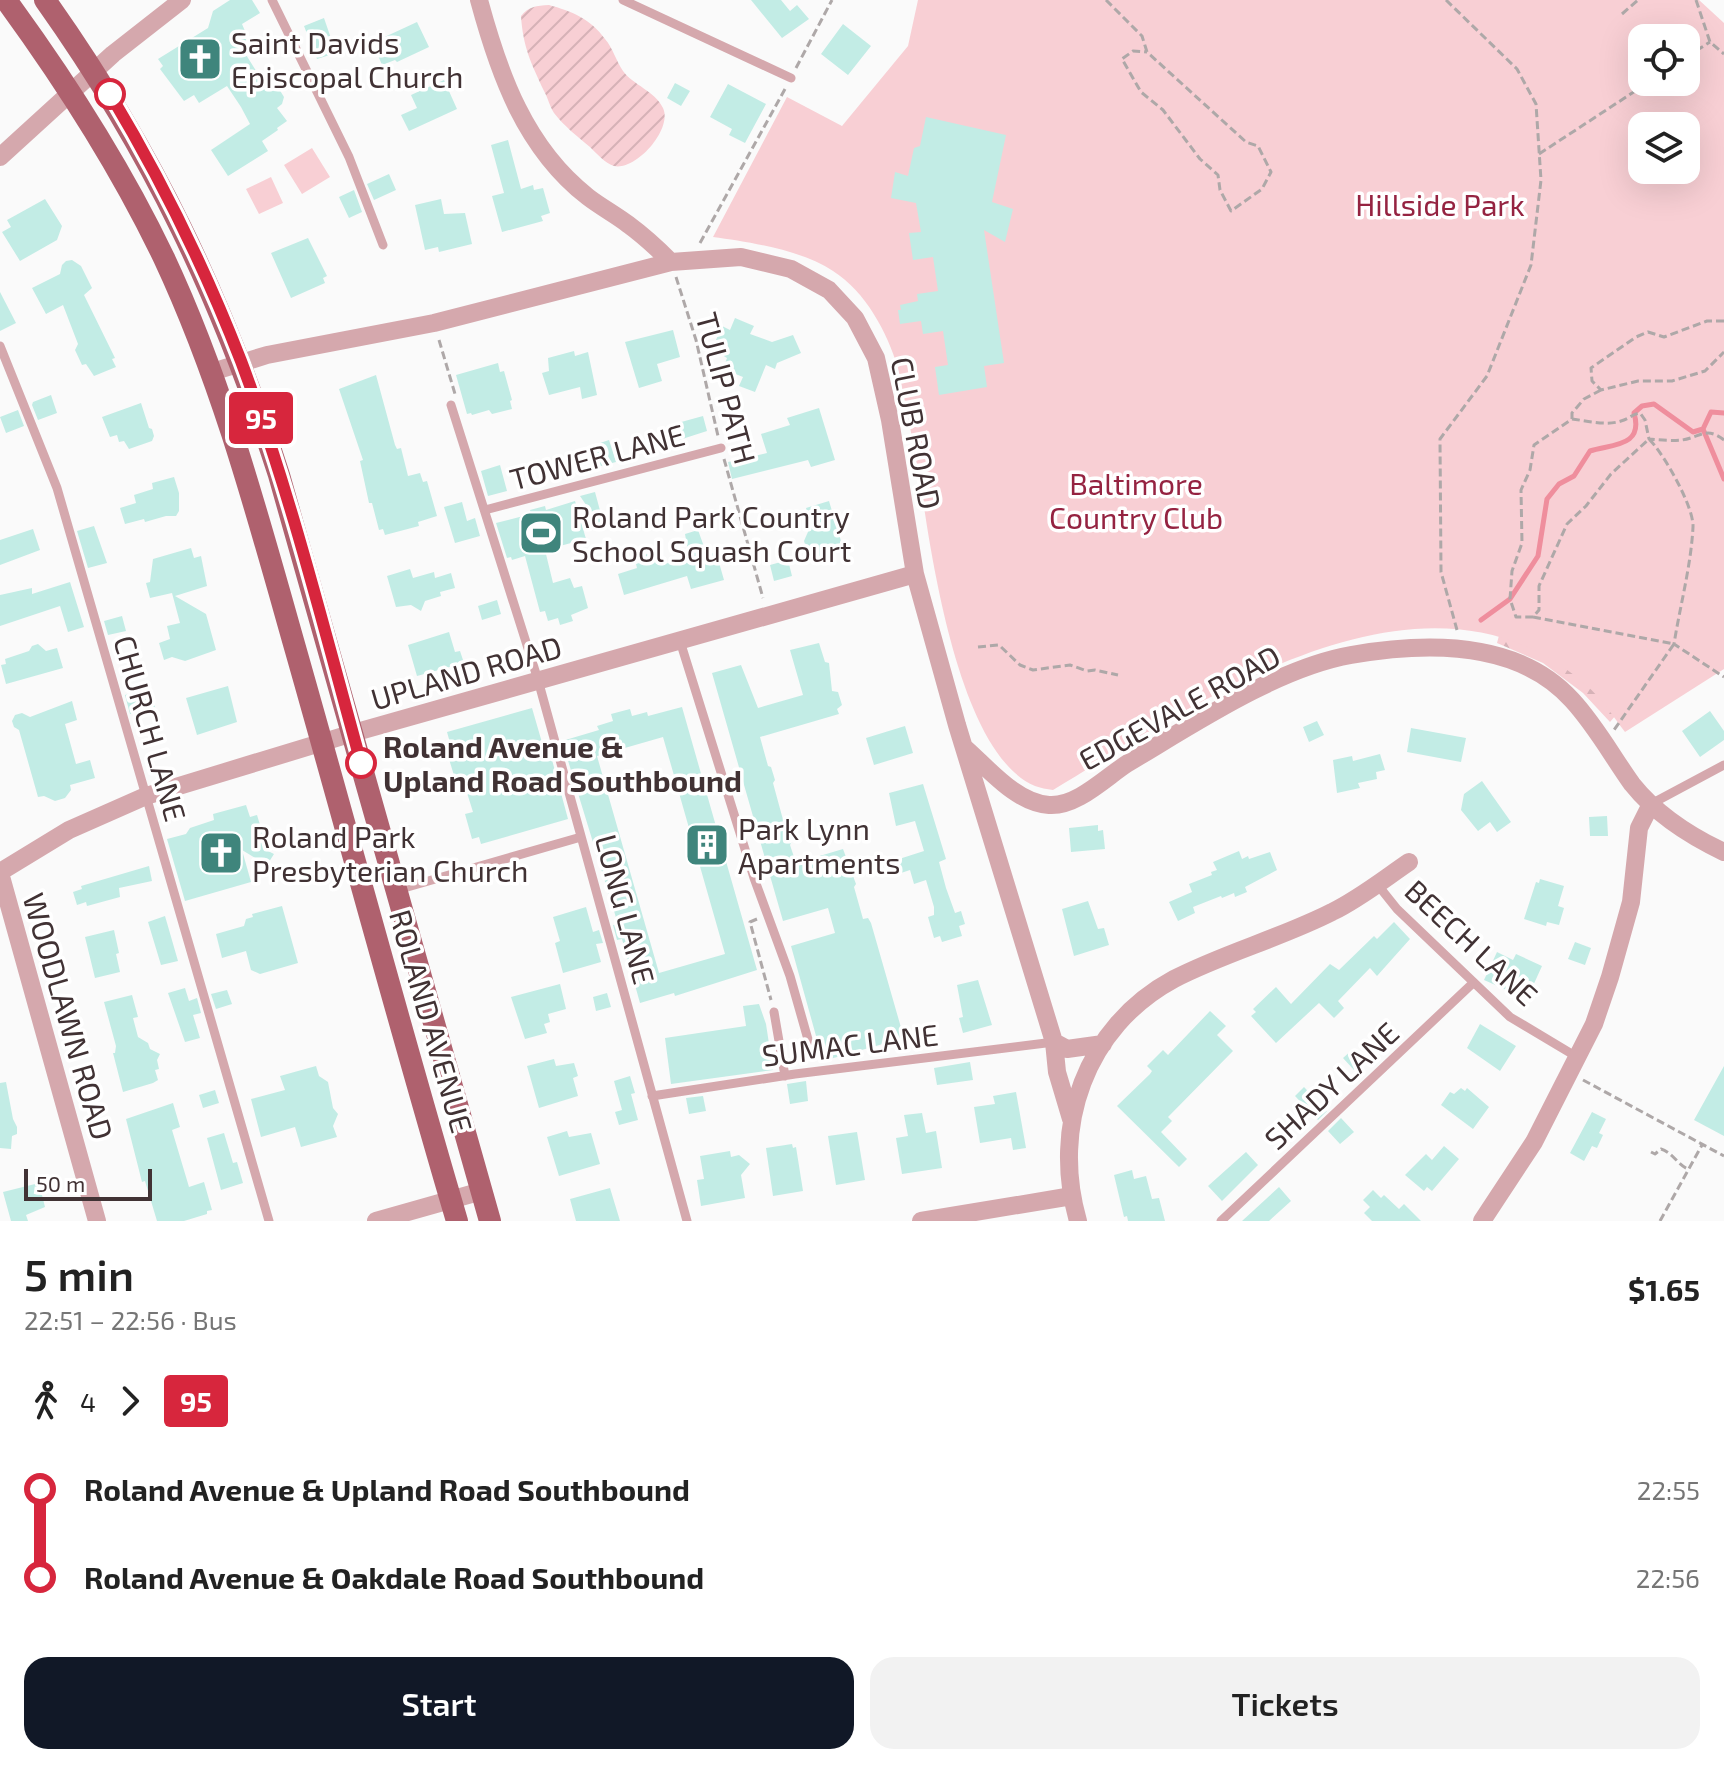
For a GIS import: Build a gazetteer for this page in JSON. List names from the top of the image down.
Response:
{
  "streets": {
    "main road": ["ROLAND AVENUE"],
    "street": [
      "CLUB ROAD",
      "UPLAND ROAD",
      "EDGEVALE ROAD",
      "WOODLAWN ROAD"
    ],
    "lane": [
      "TOWER LANE",
      "CHURCH LANE",
      "LONG LANE",
      "BEECH LANE",
      "SUMAC LANE",
      "SHADY LANE"
    ],
    "path": ["TULIP PATH"]
  },
  "crossings": [
    ["TULIP PATH", "CLUB ROAD"],
    ["TULIP PATH", "TOWER LANE"],
    ["CLUB ROAD", "UPLAND ROAD"],
    ["CLUB ROAD", "EDGEVALE ROAD"],
    ["CLUB ROAD", "BEECH LANE"],
    ["CLUB ROAD", "ROLAND AVENUE"],
    ["CLUB ROAD", "SUMAC LANE"],
    ["TOWER LANE", "LONG LANE"],
    ["UPLAND ROAD", "CHURCH LANE"],
    ["UPLAND ROAD", "LONG LANE"],
    ["UPLAND ROAD", "WOODLAWN ROAD"],
    ["UPLAND ROAD", "ROLAND AVENUE"],
    ["LONG LANE", "SUMAC LANE"],
    ["BEECH LANE", "SHADY LANE"]
  ],
  "parks": ["Hillside Park", "Baltimore Country Club"],
  "places": {
    "church": ["Saint Davids Episcopal Church", "Roland Park Presbyterian Church"],
    "sports": ["Roland Park Country School Squash Court"],
    "other": ["Roland Avenue & Upland Road Southbound"],
    "building": ["Park Lynn Apartments"]
  },
  "lines": ["bus line 95"],
  "scale_bar": "50 m",
  "page": {
    "on_map": "95",
    "scale": "50 m",
    "heading": ["5 min", "22:51 – 22:56 · Bus", "$1.65"],
    "legs": ["4", "95"],
    "list": [
      {
        "name": "Roland Avenue & Upland Road Southbound",
        "value": "22:55"
      },
      {
        "name": "Roland Avenue & Oakdale Road Southbound",
        "value": "22:56"
      }
    ],
    "buttons": ["Start", "Tickets"]
  }
}
